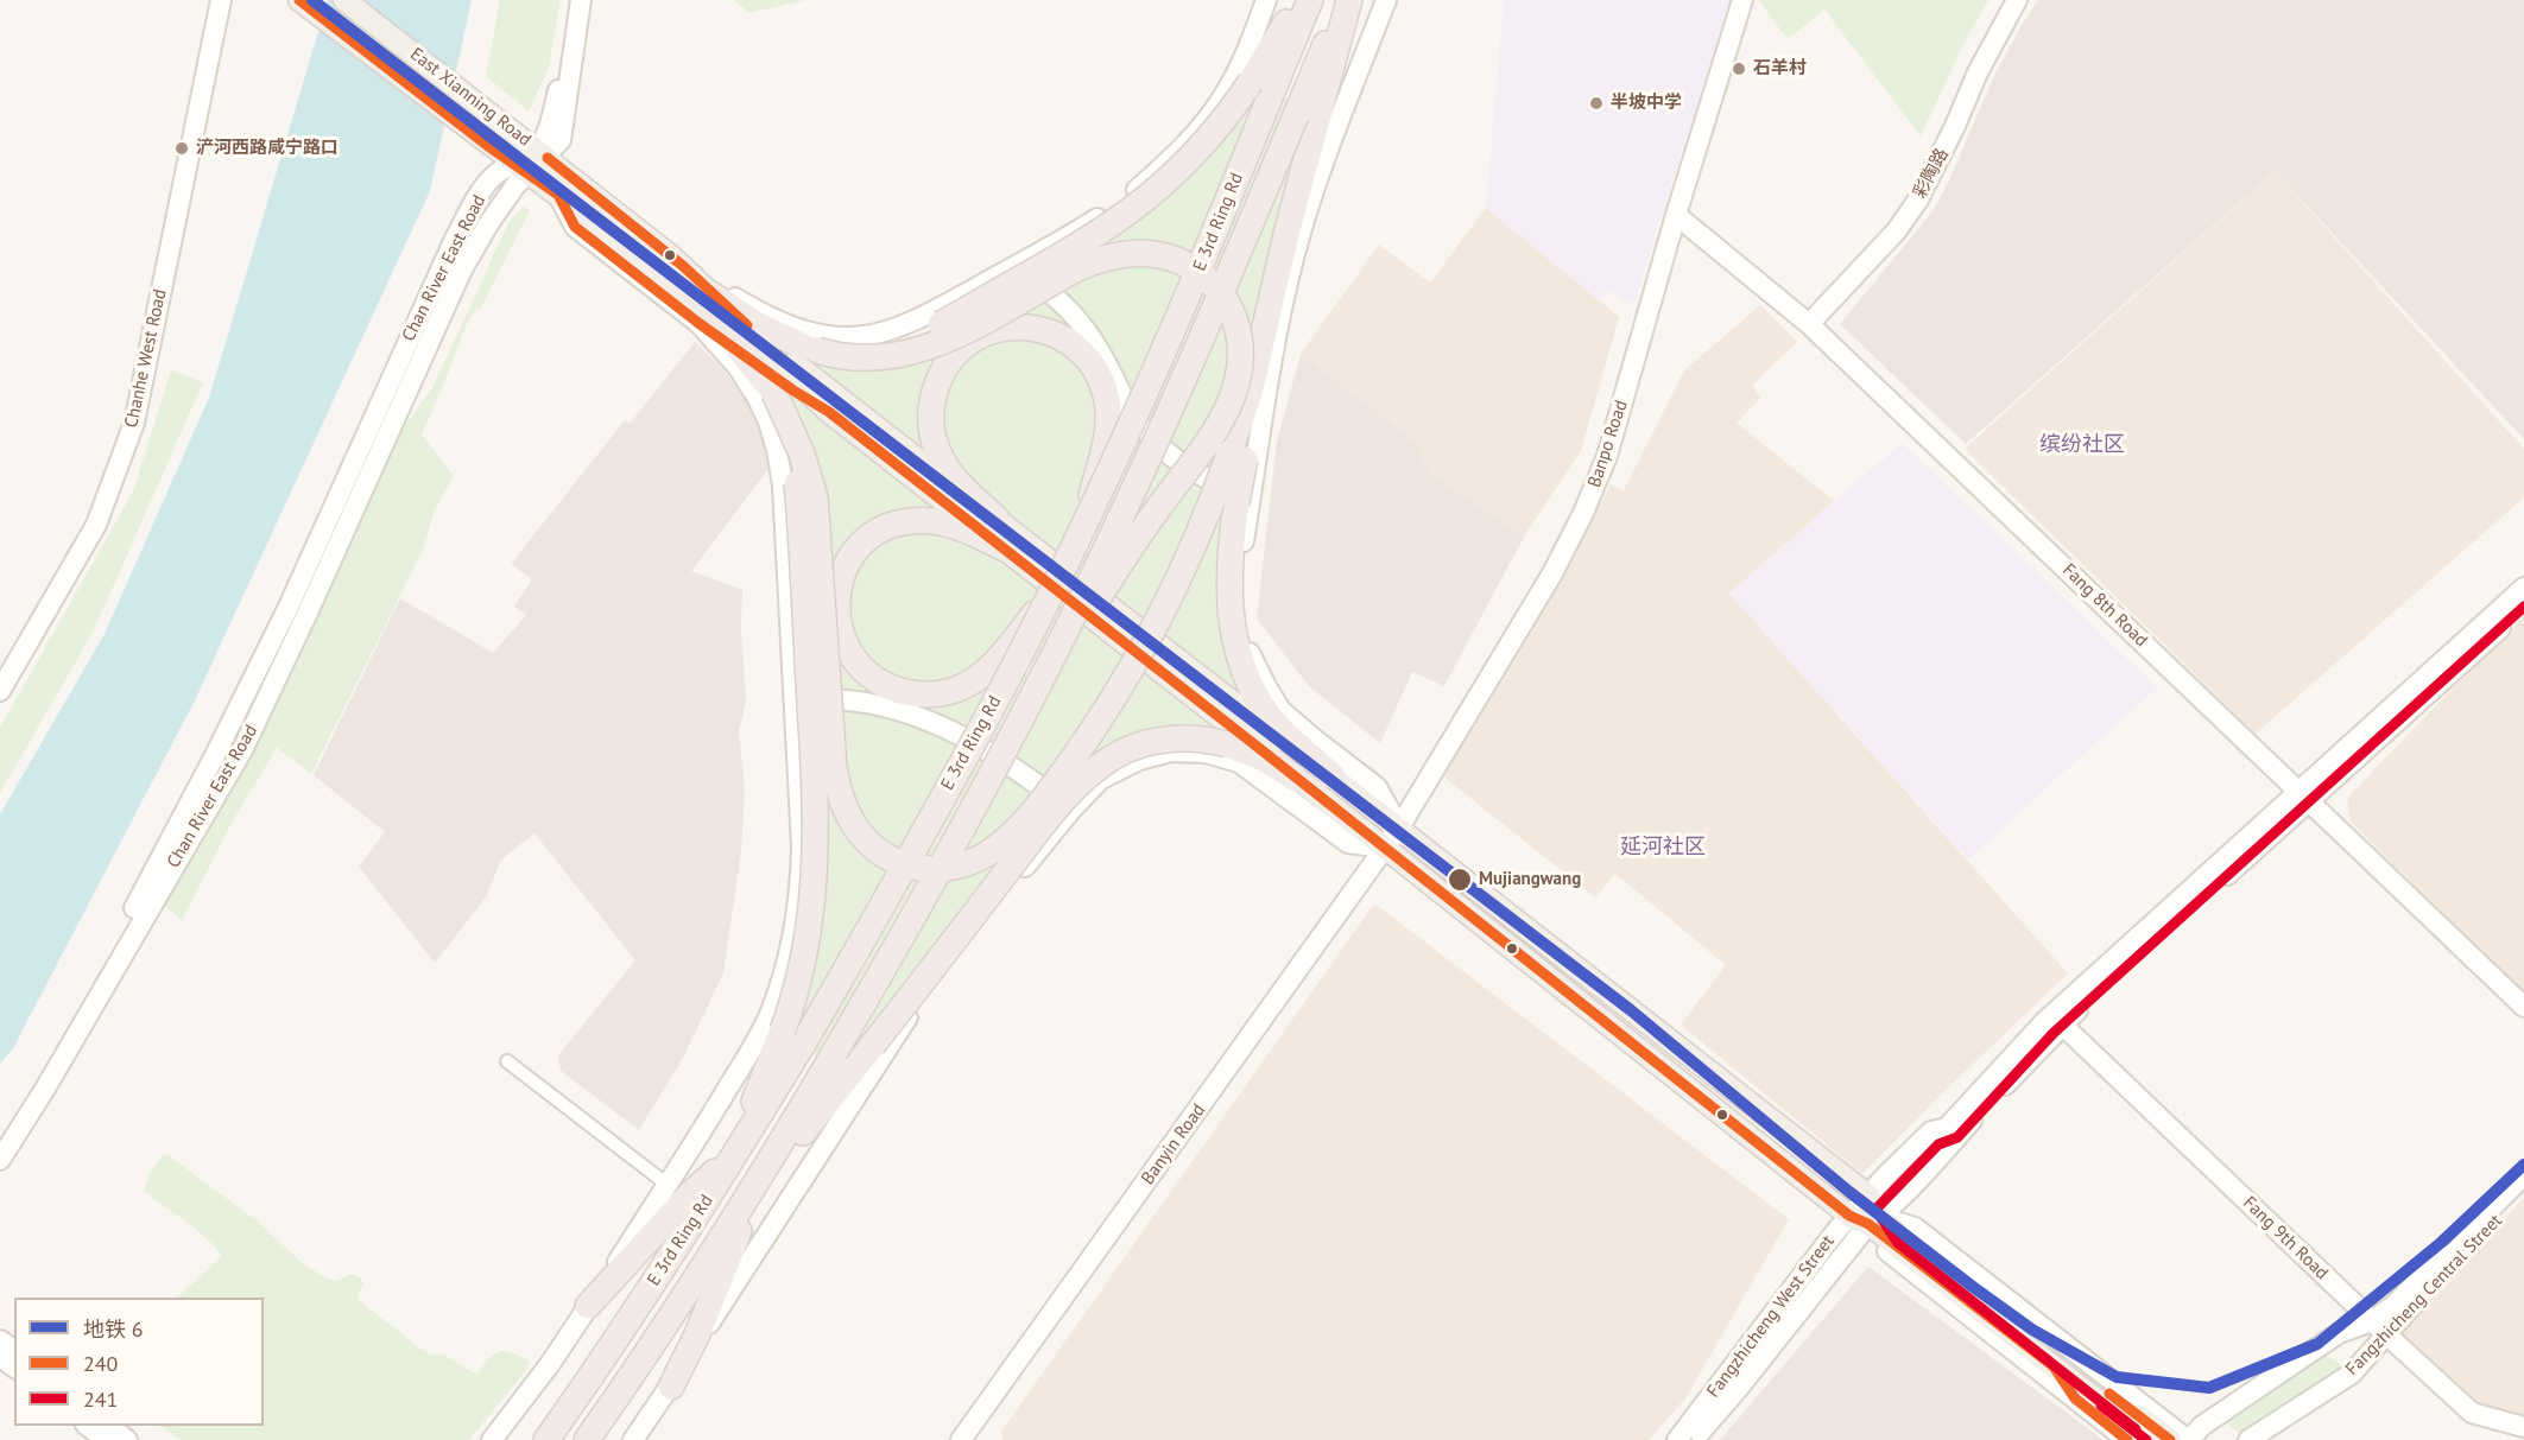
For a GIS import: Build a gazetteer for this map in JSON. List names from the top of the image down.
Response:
{
  "streets": {
    "highway": ["E 3rd Ring Rd"],
    "main road": ["East Xianning Road"],
    "street": [
      "彩陶路",
      "Chan River East Road",
      "Chanhe West Road",
      "Banpo Road",
      "Fang 8th Road",
      "Banyin Road",
      "Fang 9th Road",
      "Fangzhicheng Central Street",
      "Fangzhicheng West Street"
    ]
  },
  "crossings": [
    ["East Xianning Road", "Chan River East Road"],
    ["East Xianning Road", "Banpo Road"],
    ["East Xianning Road", "Banyin Road"],
    ["East Xianning Road", "Fangzhicheng West Street"],
    ["彩陶路", "Fang 8th Road"],
    ["Banpo Road", "Fang 8th Road"],
    ["Banpo Road", "Banyin Road"],
    ["Fang 8th Road", "Fangzhicheng West Street"],
    ["Fang 9th Road", "Fangzhicheng Central Street"],
    ["Fang 9th Road", "Fangzhicheng West Street"]
  ],
  "districts": ["缤纷社区", "延河社区"],
  "places": [
    "石羊村",
    "半坡中学",
    "浐河西路咸宁路口",
    "Mujiangwang"
  ],
  "lines": ["metro line 6", "transit line 240", "transit line 241"],
  "legend": ["地铁 6", "240", "241"]
}
